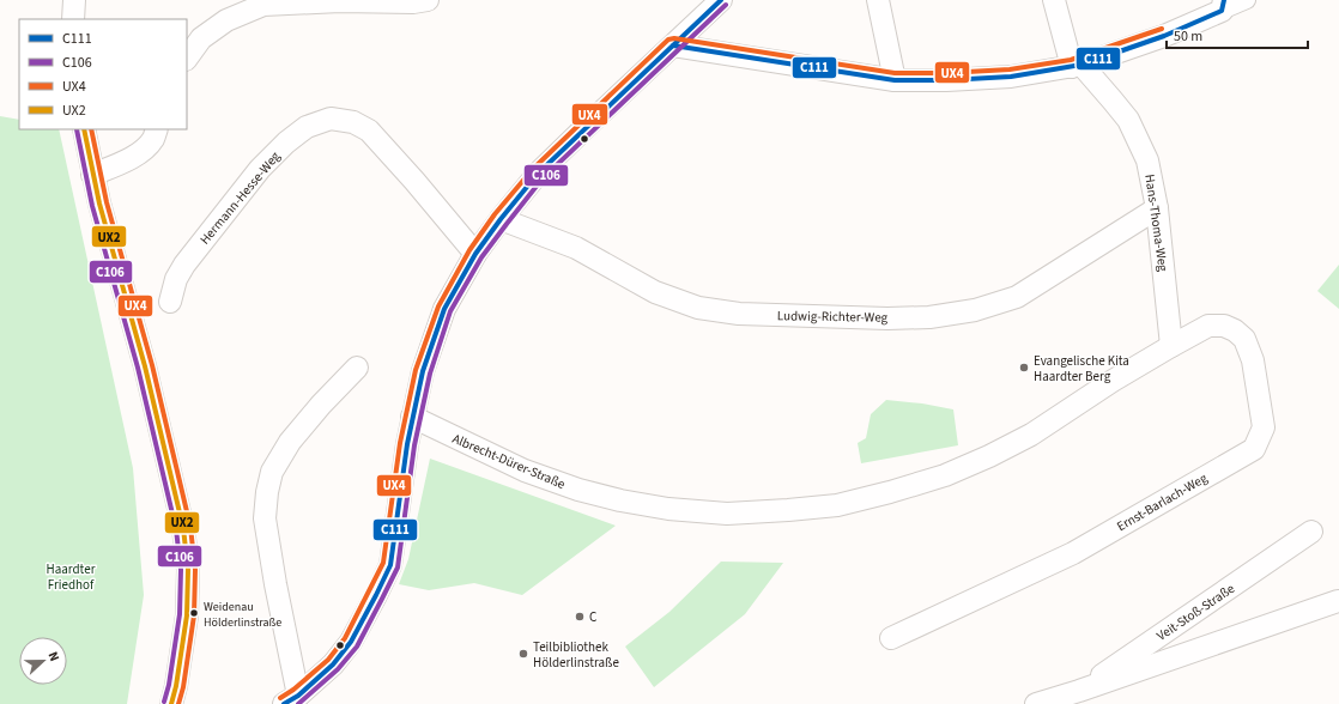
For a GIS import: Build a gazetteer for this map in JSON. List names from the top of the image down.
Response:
{
  "streets": {
    "street": [
      "Hermann-Hesse-Weg",
      "Hans-Thoma-Weg",
      "Ludwig-Richter-Weg",
      "Albrecht-Dürer-Straße",
      "Ernst-Barlach-Weg",
      "Veit-Stoß-Straße"
    ]
  },
  "crossings": [
    ["Hans-Thoma-Weg", "Ludwig-Richter-Weg"],
    ["Hans-Thoma-Weg", "Albrecht-Dürer-Straße"],
    ["Hans-Thoma-Weg", "Ernst-Barlach-Weg"],
    ["Albrecht-Dürer-Straße", "Ernst-Barlach-Weg"]
  ],
  "parks": ["Haardter Friedhof"],
  "places": [
    "Evangelische Kita Haardter Berg",
    "Weidenau Hölderlinstraße",
    "C",
    "Teilbibliothek Hölderlinstraße"
  ],
  "lines": [
    "transit line C111",
    "transit line C106",
    "transit line UX4",
    "transit line UX2"
  ],
  "legend": [
    "C111",
    "C106",
    "UX4",
    "UX2"
  ],
  "scale_bar": "50 m",
  "north": "right"
}
